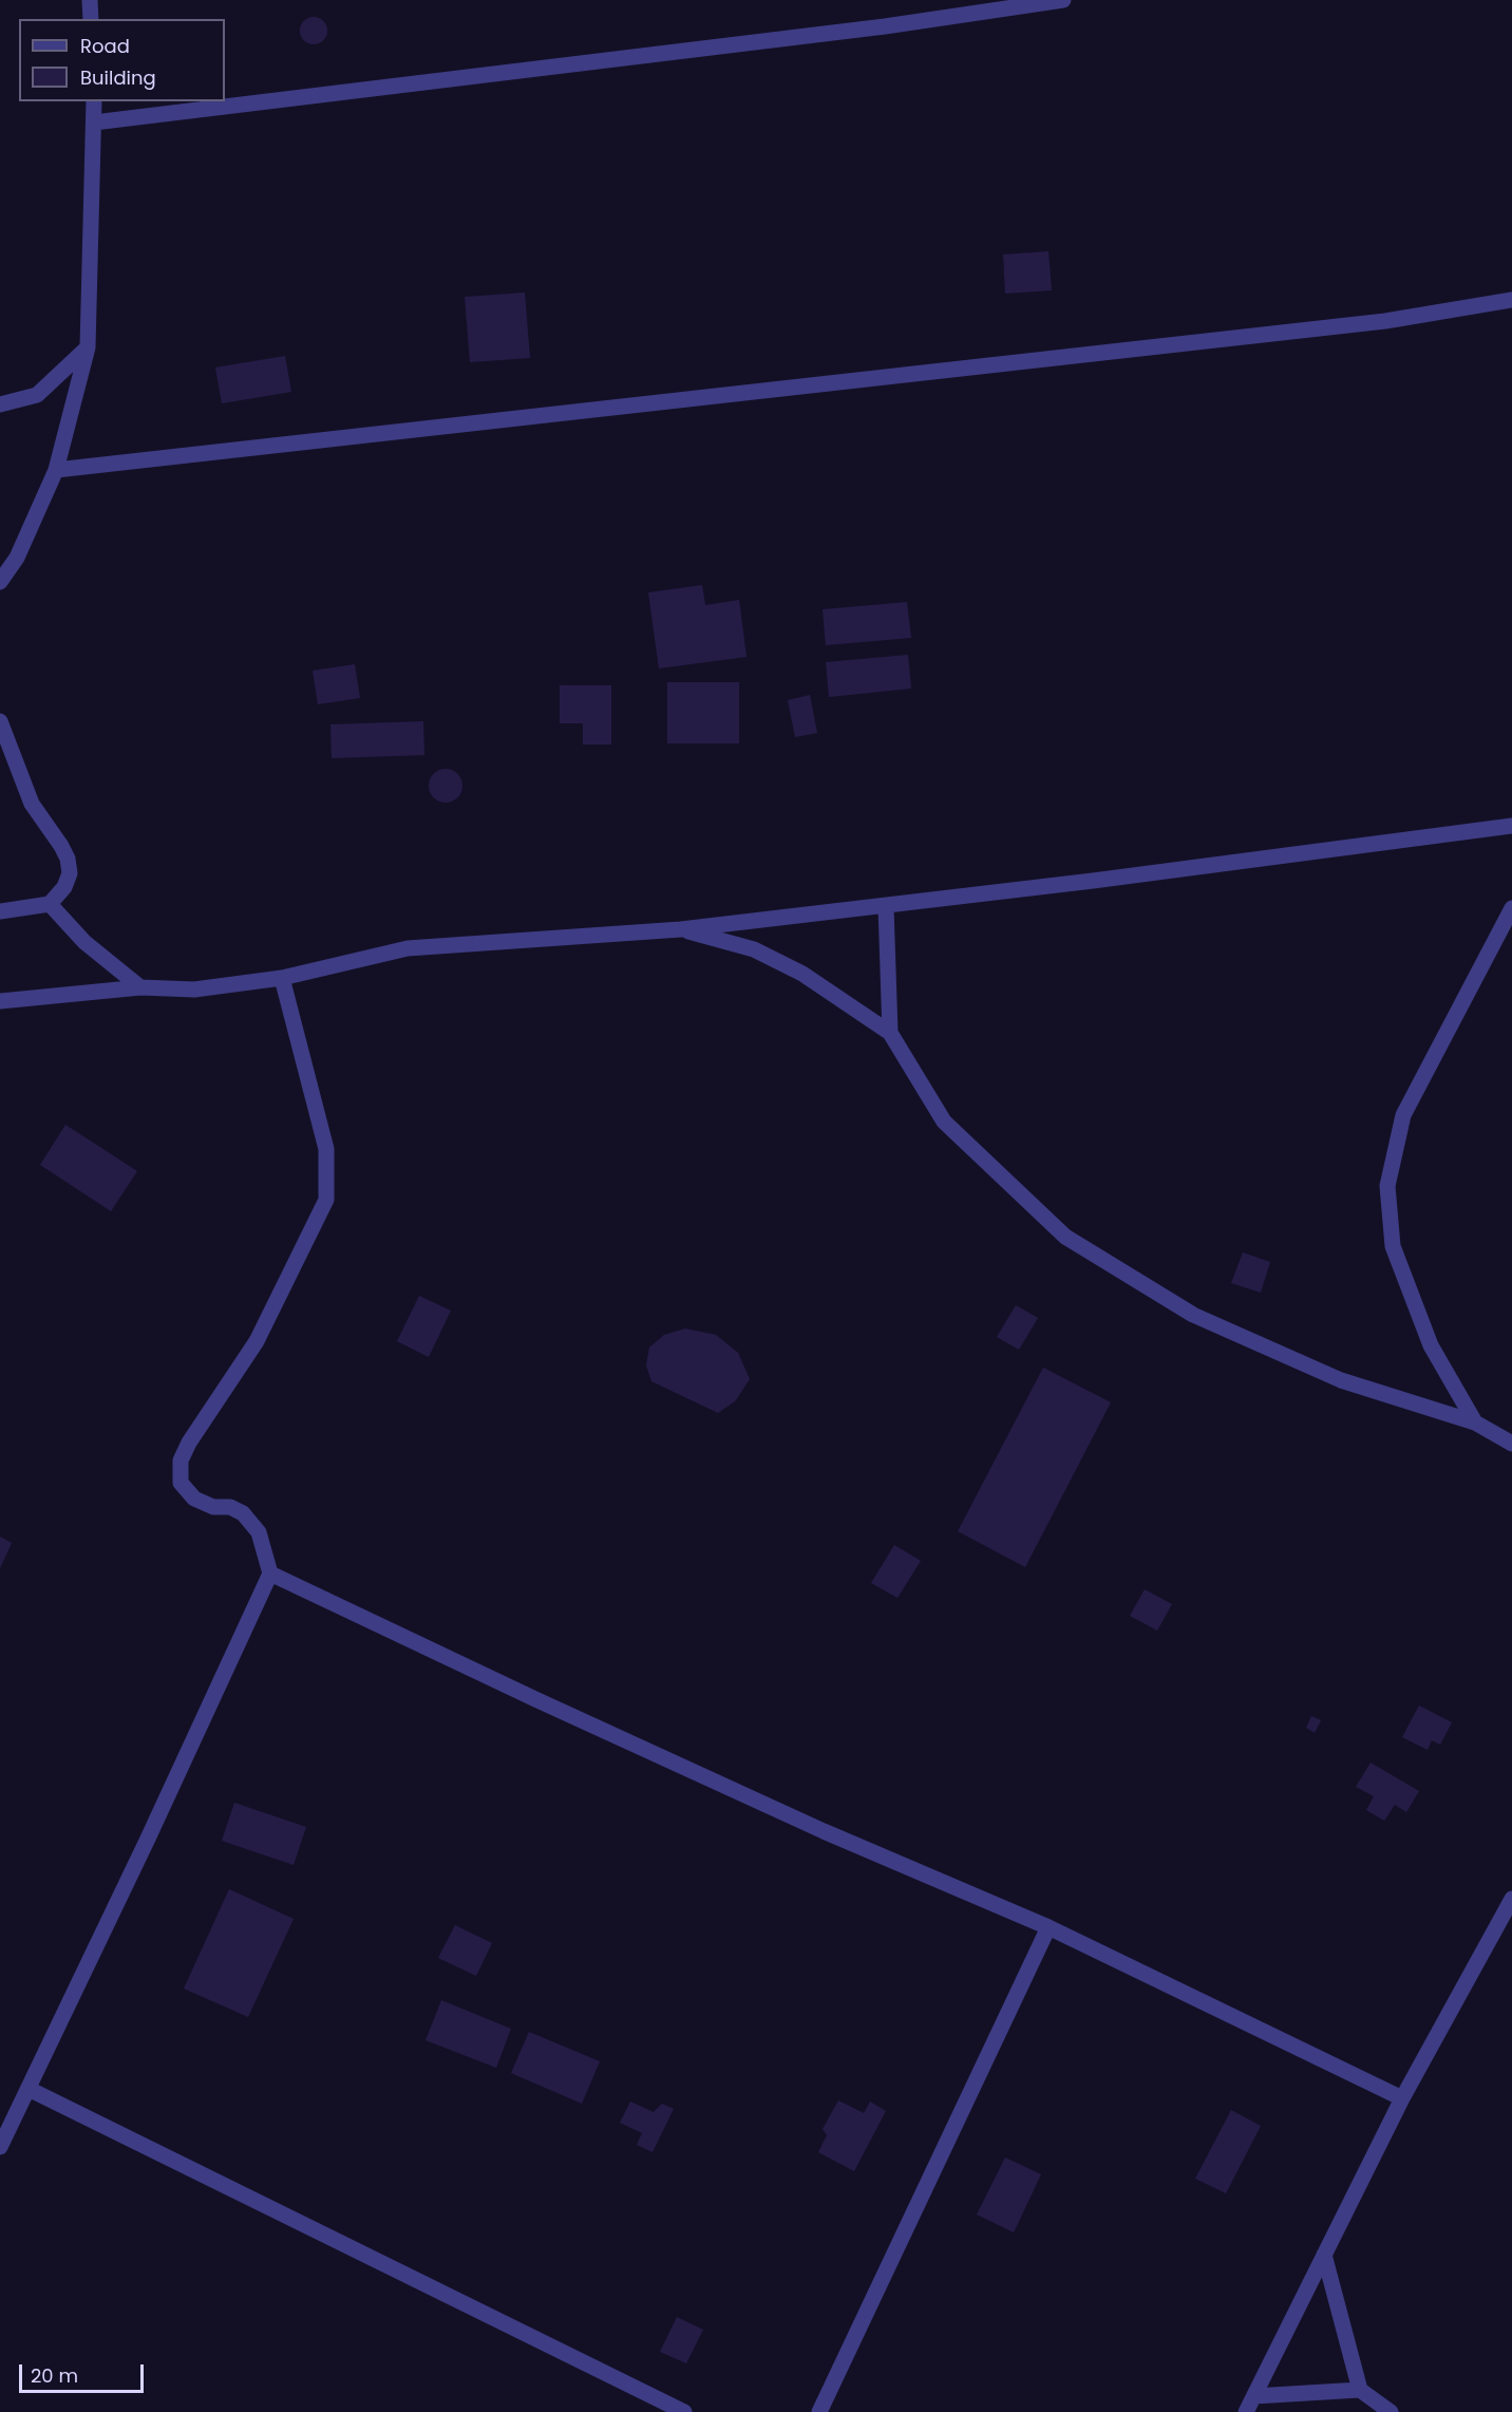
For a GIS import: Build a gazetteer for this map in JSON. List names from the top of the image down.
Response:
{
  "legend": ["Road", "Building"],
  "scale_bar": "20 m"
}
